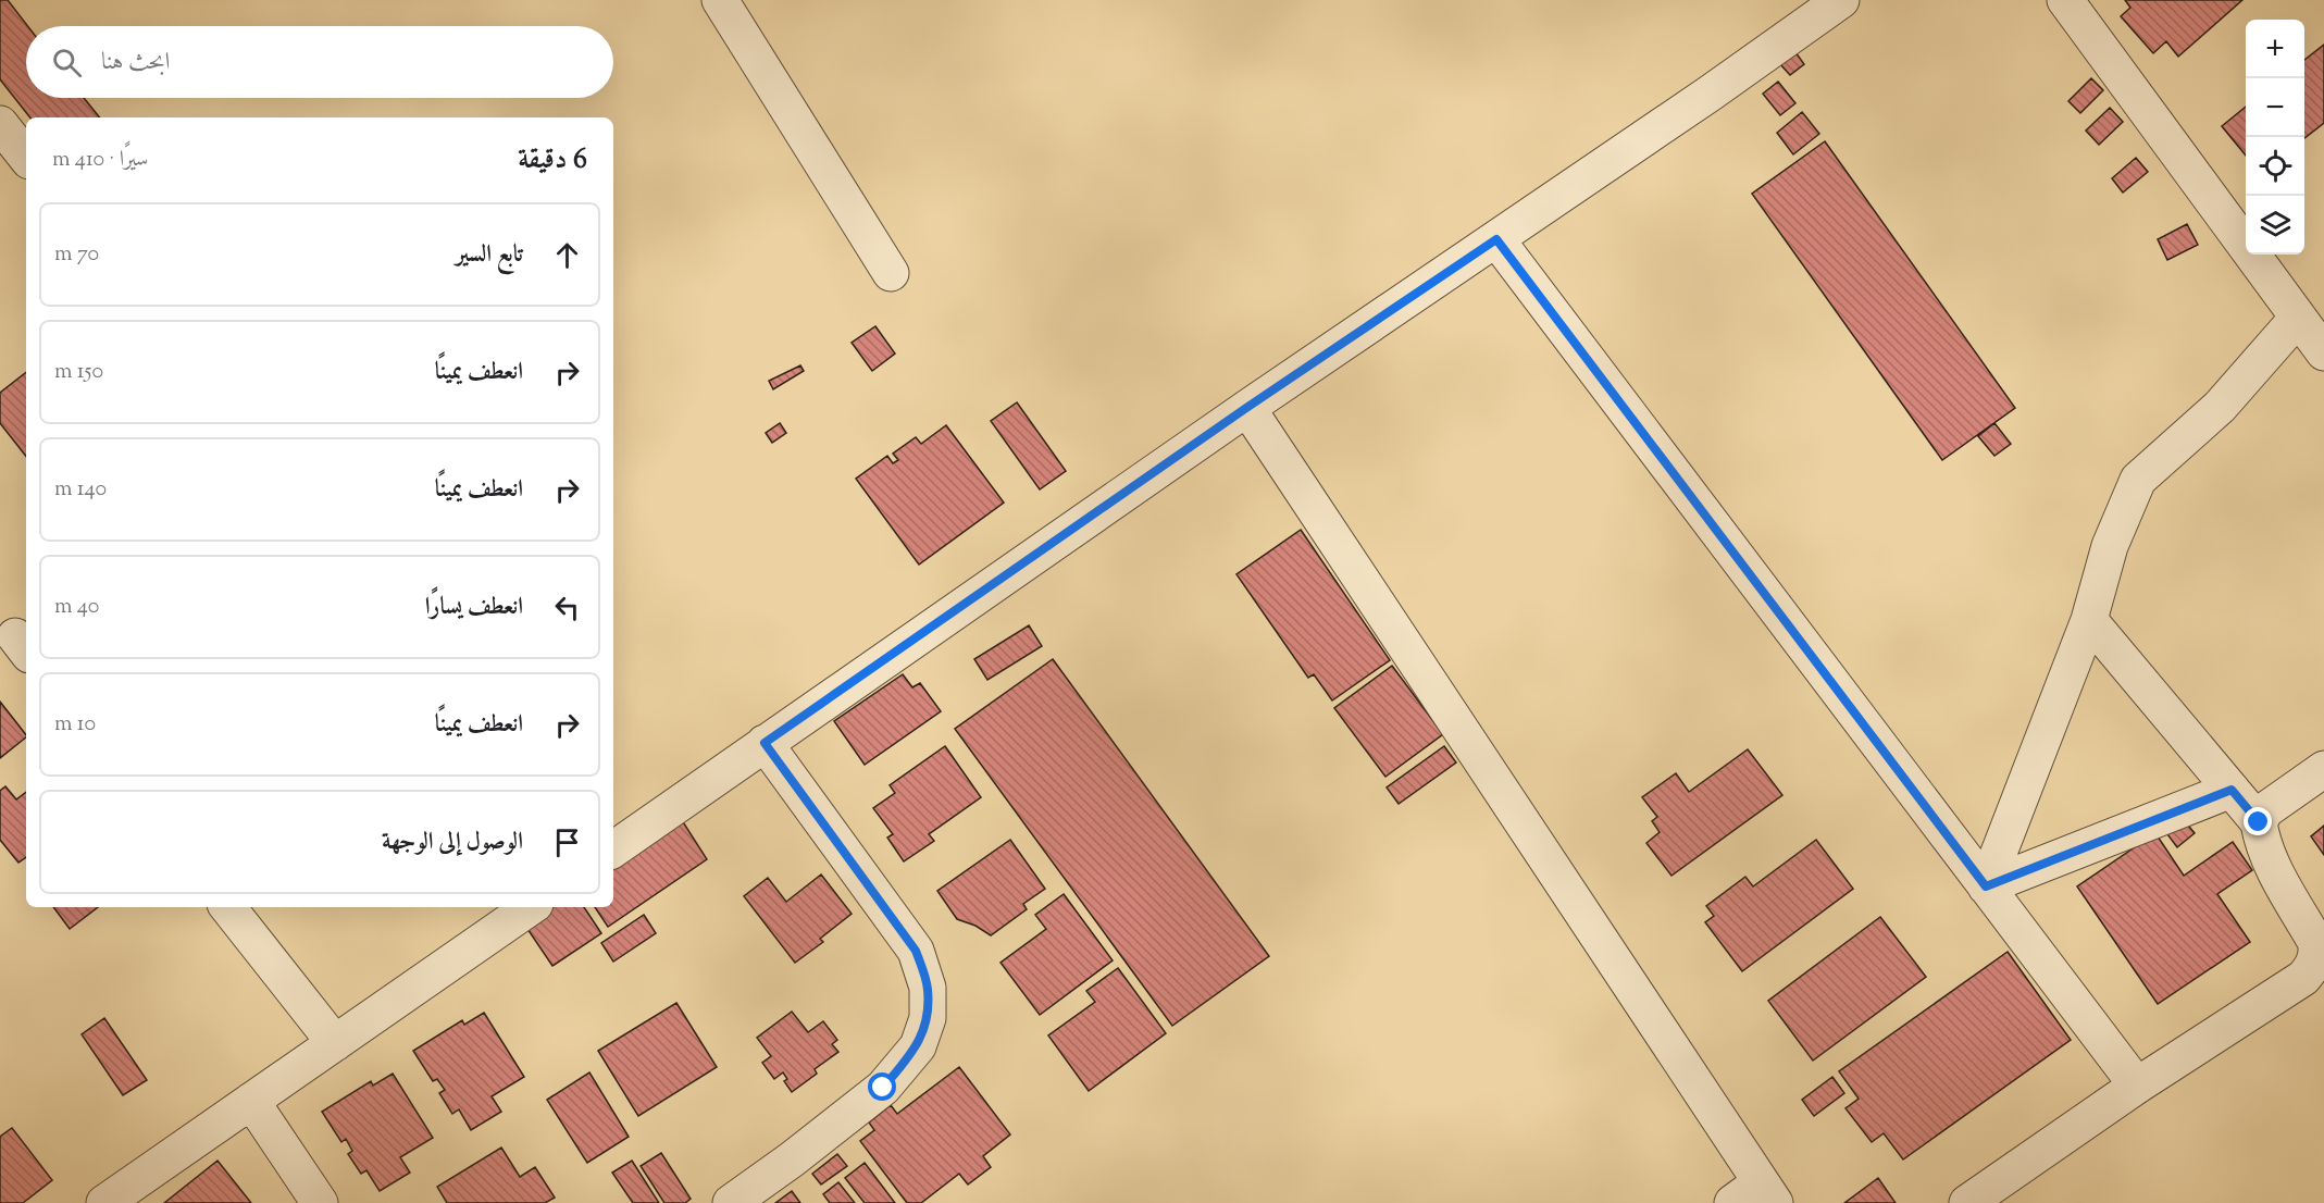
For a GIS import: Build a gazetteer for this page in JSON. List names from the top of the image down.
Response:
{
  "page": {
    "map_buttons": ["+", "−"],
    "search": "ابحث هنا",
    "heading": ["6 دقيقة", "سيرًا · 410 m"],
    "list": [
      ["تابع السير", "70 m"],
      ["انعطف يمينًا", "150 m"],
      ["انعطف يمينًا", "140 m"],
      ["انعطف يسارًا", "40 m"],
      ["انعطف يمينًا", "10 m"],
      "الوصول إلى الوجهة"
    ]
  }
}
